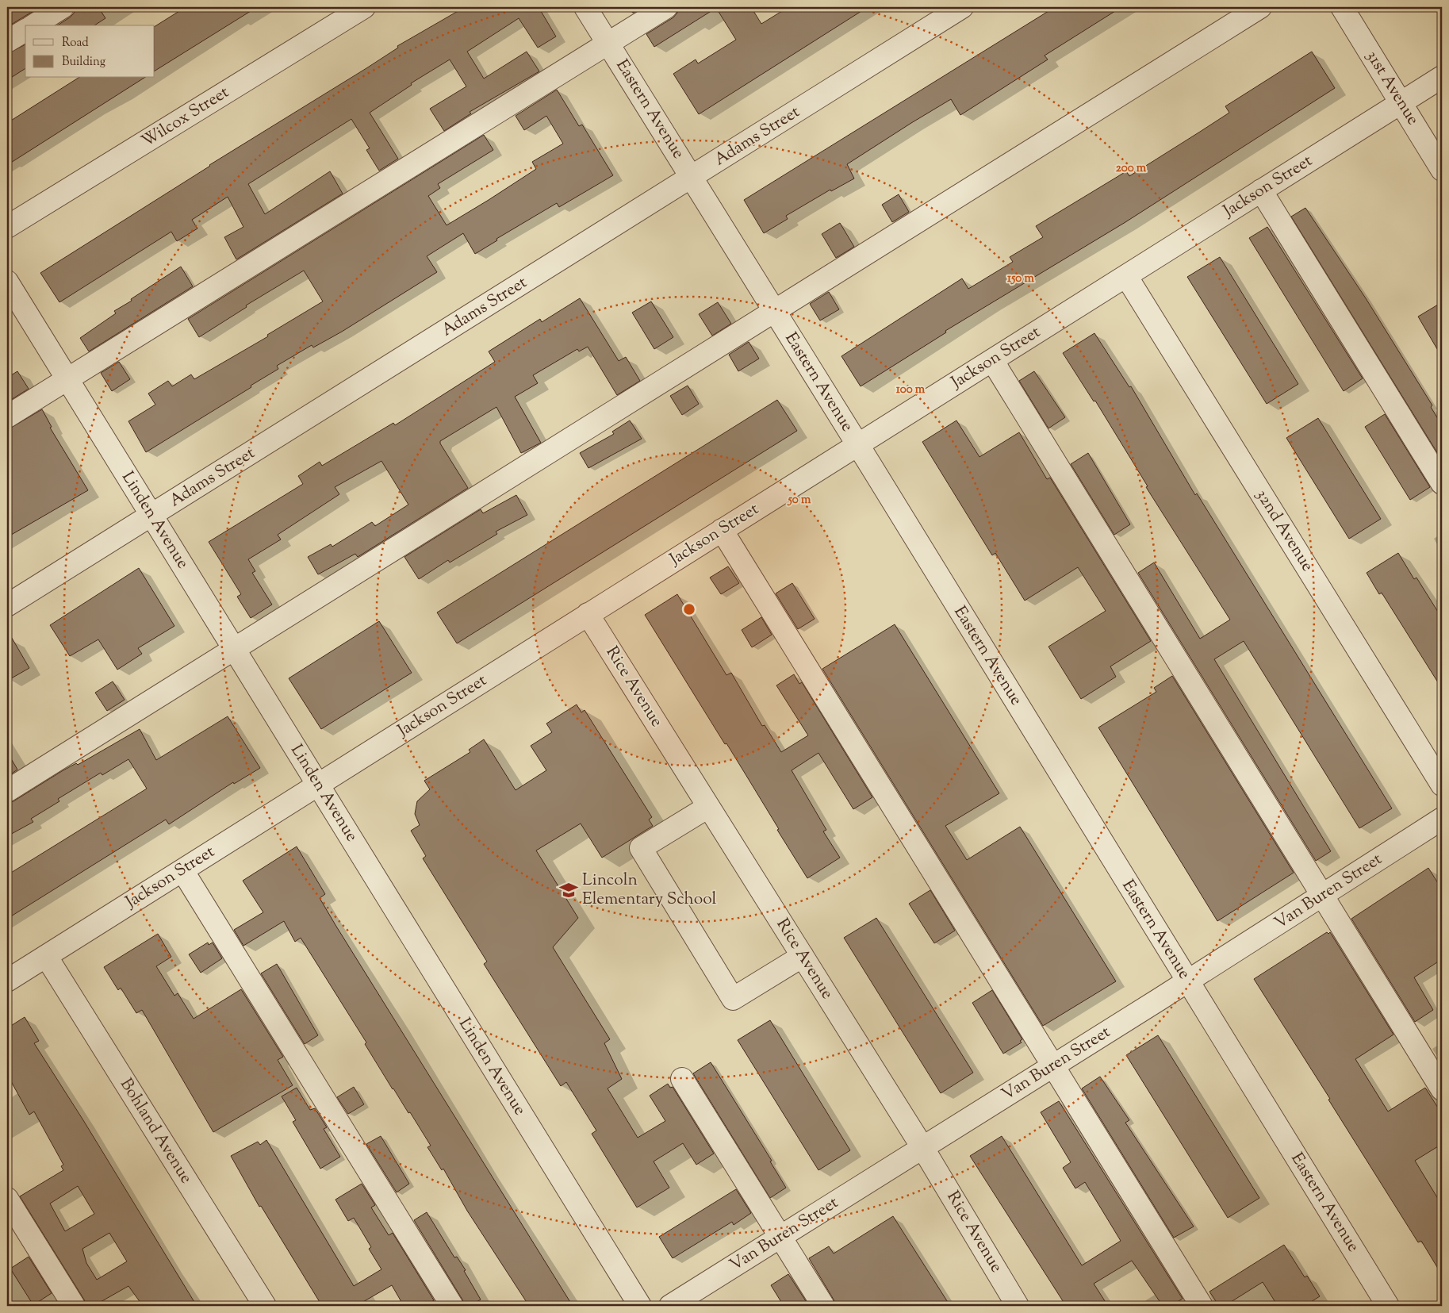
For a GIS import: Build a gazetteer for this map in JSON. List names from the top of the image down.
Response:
{
  "streets": {
    "street": [
      "31st Avenue",
      "Eastern Avenue",
      "Wilcox Street",
      "Adams Street",
      "Jackson Street",
      "Linden Avenue",
      "32nd Avenue",
      "Rice Avenue",
      "Van Buren Street",
      "Bohland Avenue"
    ]
  },
  "crossings": [
    ["31st Avenue", "Jackson Street"],
    ["Eastern Avenue", "Adams Street"],
    ["Eastern Avenue", "Jackson Street"],
    ["Eastern Avenue", "Van Buren Street"],
    ["Adams Street", "Linden Avenue"],
    ["Jackson Street", "Linden Avenue"],
    ["Jackson Street", "32nd Avenue"],
    ["Jackson Street", "Rice Avenue"],
    ["Jackson Street", "Bohland Avenue"],
    ["Rice Avenue", "Van Buren Street"]
  ],
  "places": {
    "school or university": ["Lincoln Elementary School"]
  },
  "legend": ["Road", "Building"],
  "rings": [
    "200 m",
    "150 m",
    "100 m",
    "50 m"
  ]
}
